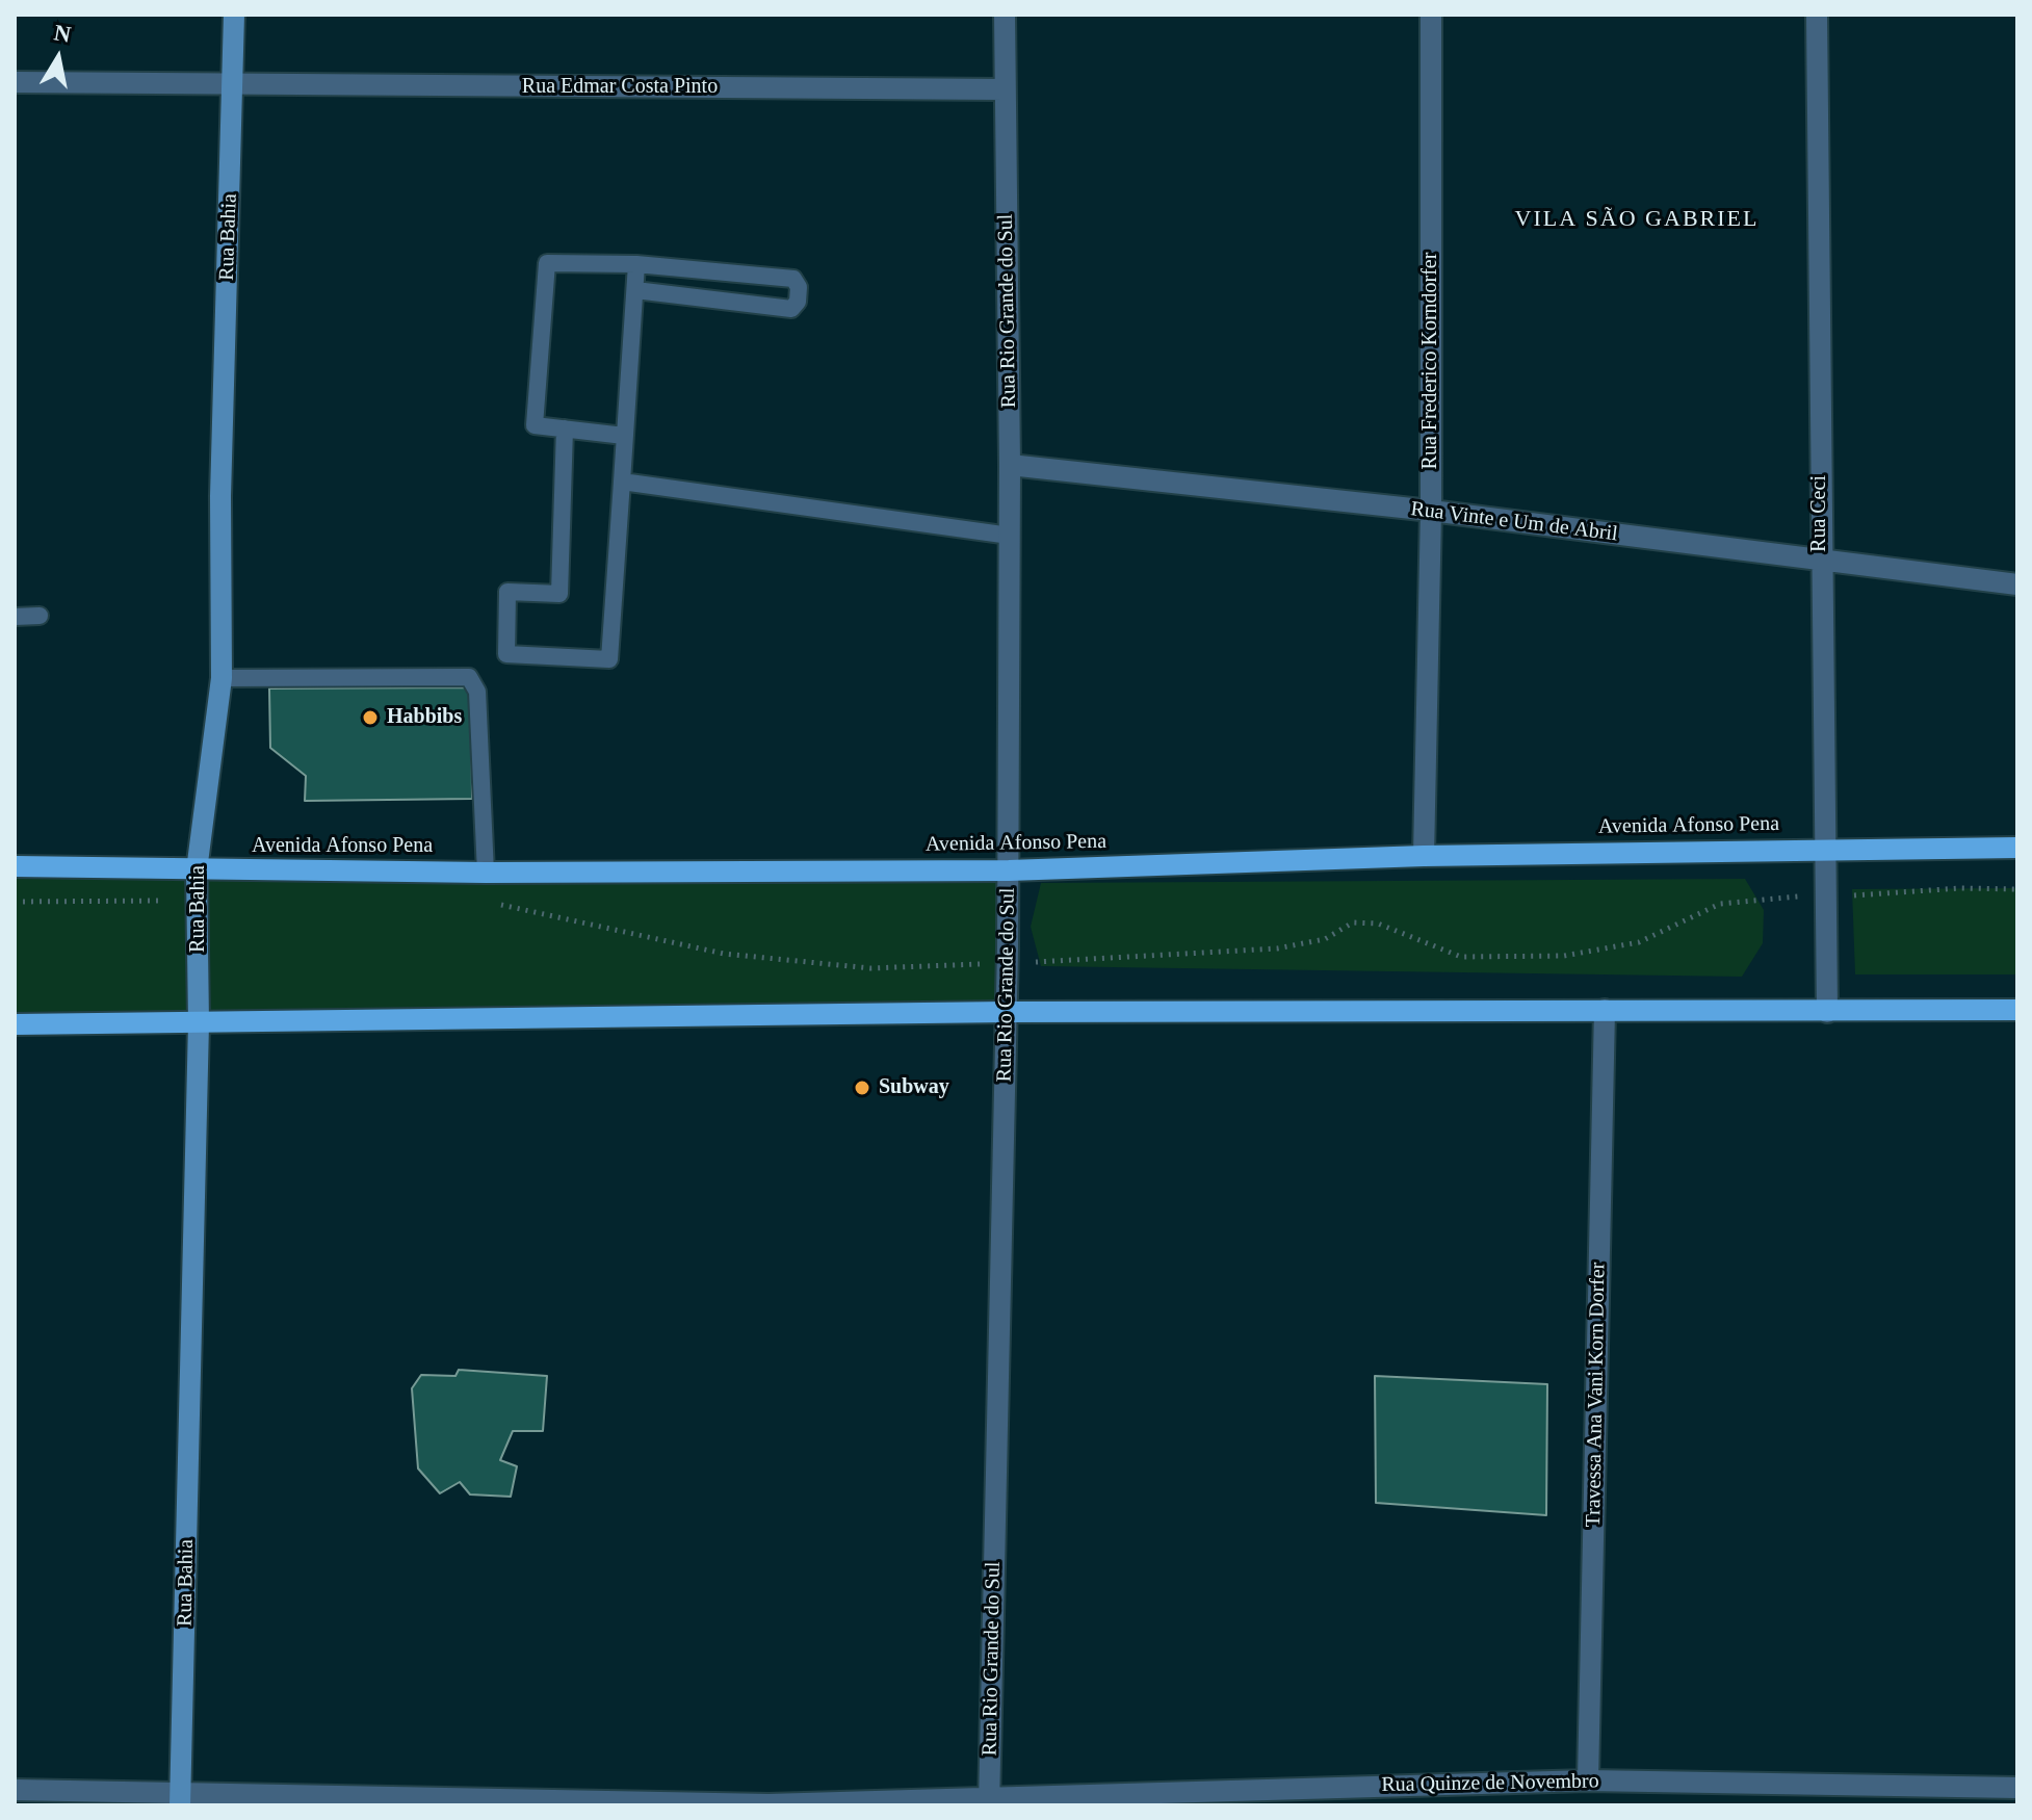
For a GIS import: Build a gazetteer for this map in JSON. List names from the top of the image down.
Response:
{
  "streets": {
    "main road": ["Avenida Afonso Pena"],
    "street": [
      "Rua Edmar Costa Pinto",
      "Rua Bahia",
      "Rua Rio Grande do Sul",
      "Rua Frederico Korndorfer",
      "Rua Ceci",
      "Rua Vinte e Um de Abril",
      "Travessa Ana Vani Korn Dorfer",
      "Rua Quinze de Novembro"
    ]
  },
  "crossings": [
    ["Rua Edmar Costa Pinto", "Rua Bahia"],
    ["Rua Edmar Costa Pinto", "Rua Rio Grande do Sul"],
    ["Rua Bahia", "Avenida Afonso Pena"],
    ["Rua Bahia", "Rua Quinze de Novembro"],
    ["Rua Rio Grande do Sul", "Rua Vinte e Um de Abril"],
    ["Rua Rio Grande do Sul", "Avenida Afonso Pena"],
    ["Rua Rio Grande do Sul", "Rua Quinze de Novembro"],
    ["Rua Frederico Korndorfer", "Rua Vinte e Um de Abril"],
    ["Rua Frederico Korndorfer", "Avenida Afonso Pena"],
    ["Rua Ceci", "Rua Vinte e Um de Abril"],
    ["Rua Ceci", "Avenida Afonso Pena"],
    ["Travessa Ana Vani Korn Dorfer", "Rua Quinze de Novembro"]
  ],
  "districts": ["VILA SÃO GABRIEL"],
  "places": ["Habbibs", "Subway"],
  "north": "top"
}
